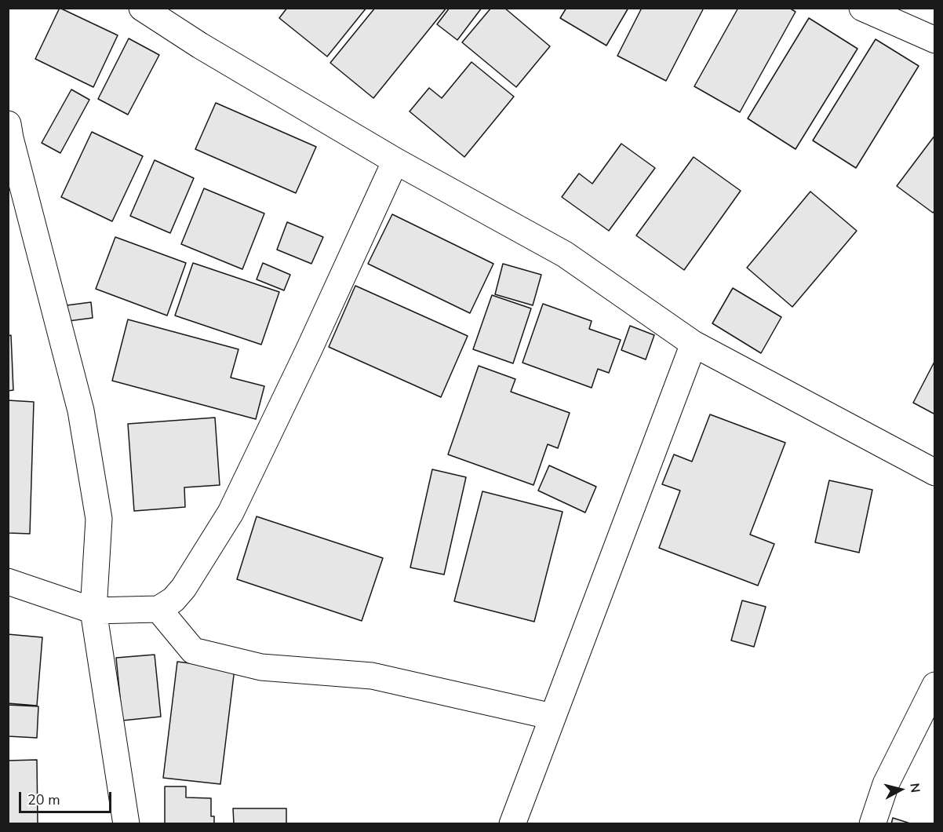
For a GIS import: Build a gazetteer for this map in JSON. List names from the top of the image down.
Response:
{
  "scale_bar": "20 m",
  "north": "right"
}
